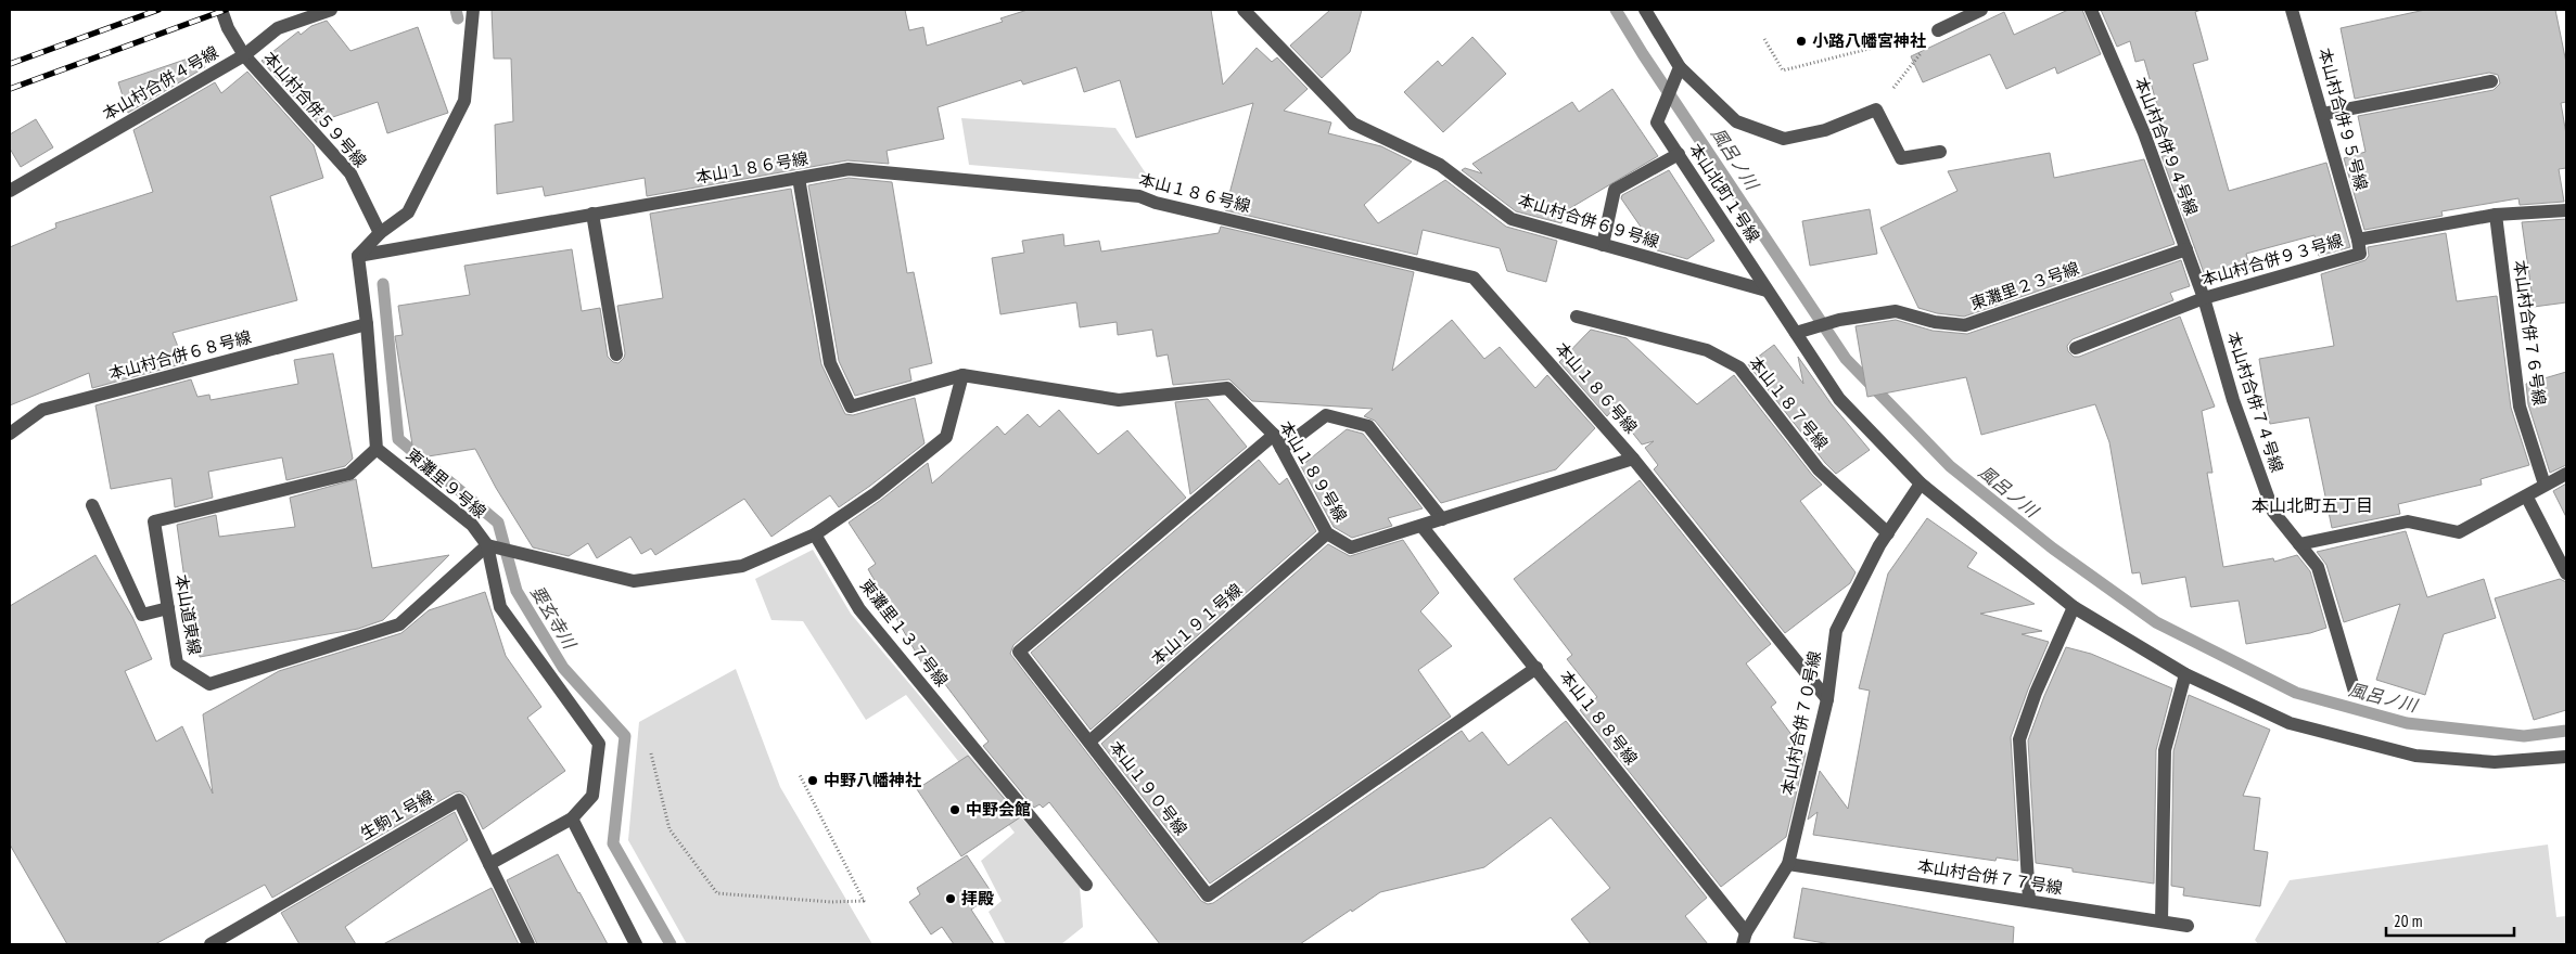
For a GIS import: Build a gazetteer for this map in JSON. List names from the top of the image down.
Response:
{
  "streets": {
    "street": [
      "本山村合併４号線",
      "本山村合併５９号線",
      "本山村合併９５号線",
      "本山村合併９４号線",
      "本山１８６号線",
      "本山北町１号線",
      "本山村合併６９号線",
      "本山村合併９３号線",
      "東灘里２３号線",
      "本山村合併７６号線",
      "本山村合併６８号線",
      "本山村合併７４号線",
      "本山１８７号線",
      "本山１８９号線",
      "東灘里９号線",
      "本山道東線",
      "本山１９１号線",
      "東灘里１３７号線",
      "本山１８８号線",
      "本山村合併７０号線",
      "本山１９０号線",
      "生駒１号線",
      "本山村合併７７号線"
    ]
  },
  "crossings": [
    ["本山村合併４号線", "本山村合併５９号線"],
    ["本山村合併９５号線", "本山村合併９３号線"],
    ["本山村合併９４号線", "本山村合併９３号線"],
    ["本山村合併９４号線", "東灘里２３号線"],
    ["本山村合併９４号線", "本山村合併７４号線"],
    ["本山１８６号線", "本山１８９号線"],
    ["本山１８６号線", "本山村合併７０号線"],
    ["本山北町１号線", "本山村合併６９号線"],
    ["本山北町１号線", "東灘里２３号線"],
    ["本山北町１号線", "本山村合併７０号線"],
    ["本山村合併９３号線", "本山村合併７６号線"],
    ["本山村合併９３号線", "本山村合併７４号線"],
    ["本山１８７号線", "本山村合併７０号線"],
    ["本山１８９号線", "本山１９１号線"],
    ["本山１８９号線", "本山１８８号線"],
    ["本山１８９号線", "本山１９０号線"],
    ["東灘里９号線", "本山道東線"],
    ["本山１９１号線", "本山１９０号線"],
    ["本山１８８号線", "本山村合併７０号線"],
    ["本山１８８号線", "本山１９０号線"],
    ["本山村合併７０号線", "本山村合併７７号線"]
  ],
  "districts": ["本山北町五丁目"],
  "water": ["風呂ノ川", "要玄寺川"],
  "places": [
    "小路八幡宮神社",
    "中野八幡神社",
    "中野会館",
    "拝殿"
  ],
  "scale_bar": "20 m"
}
